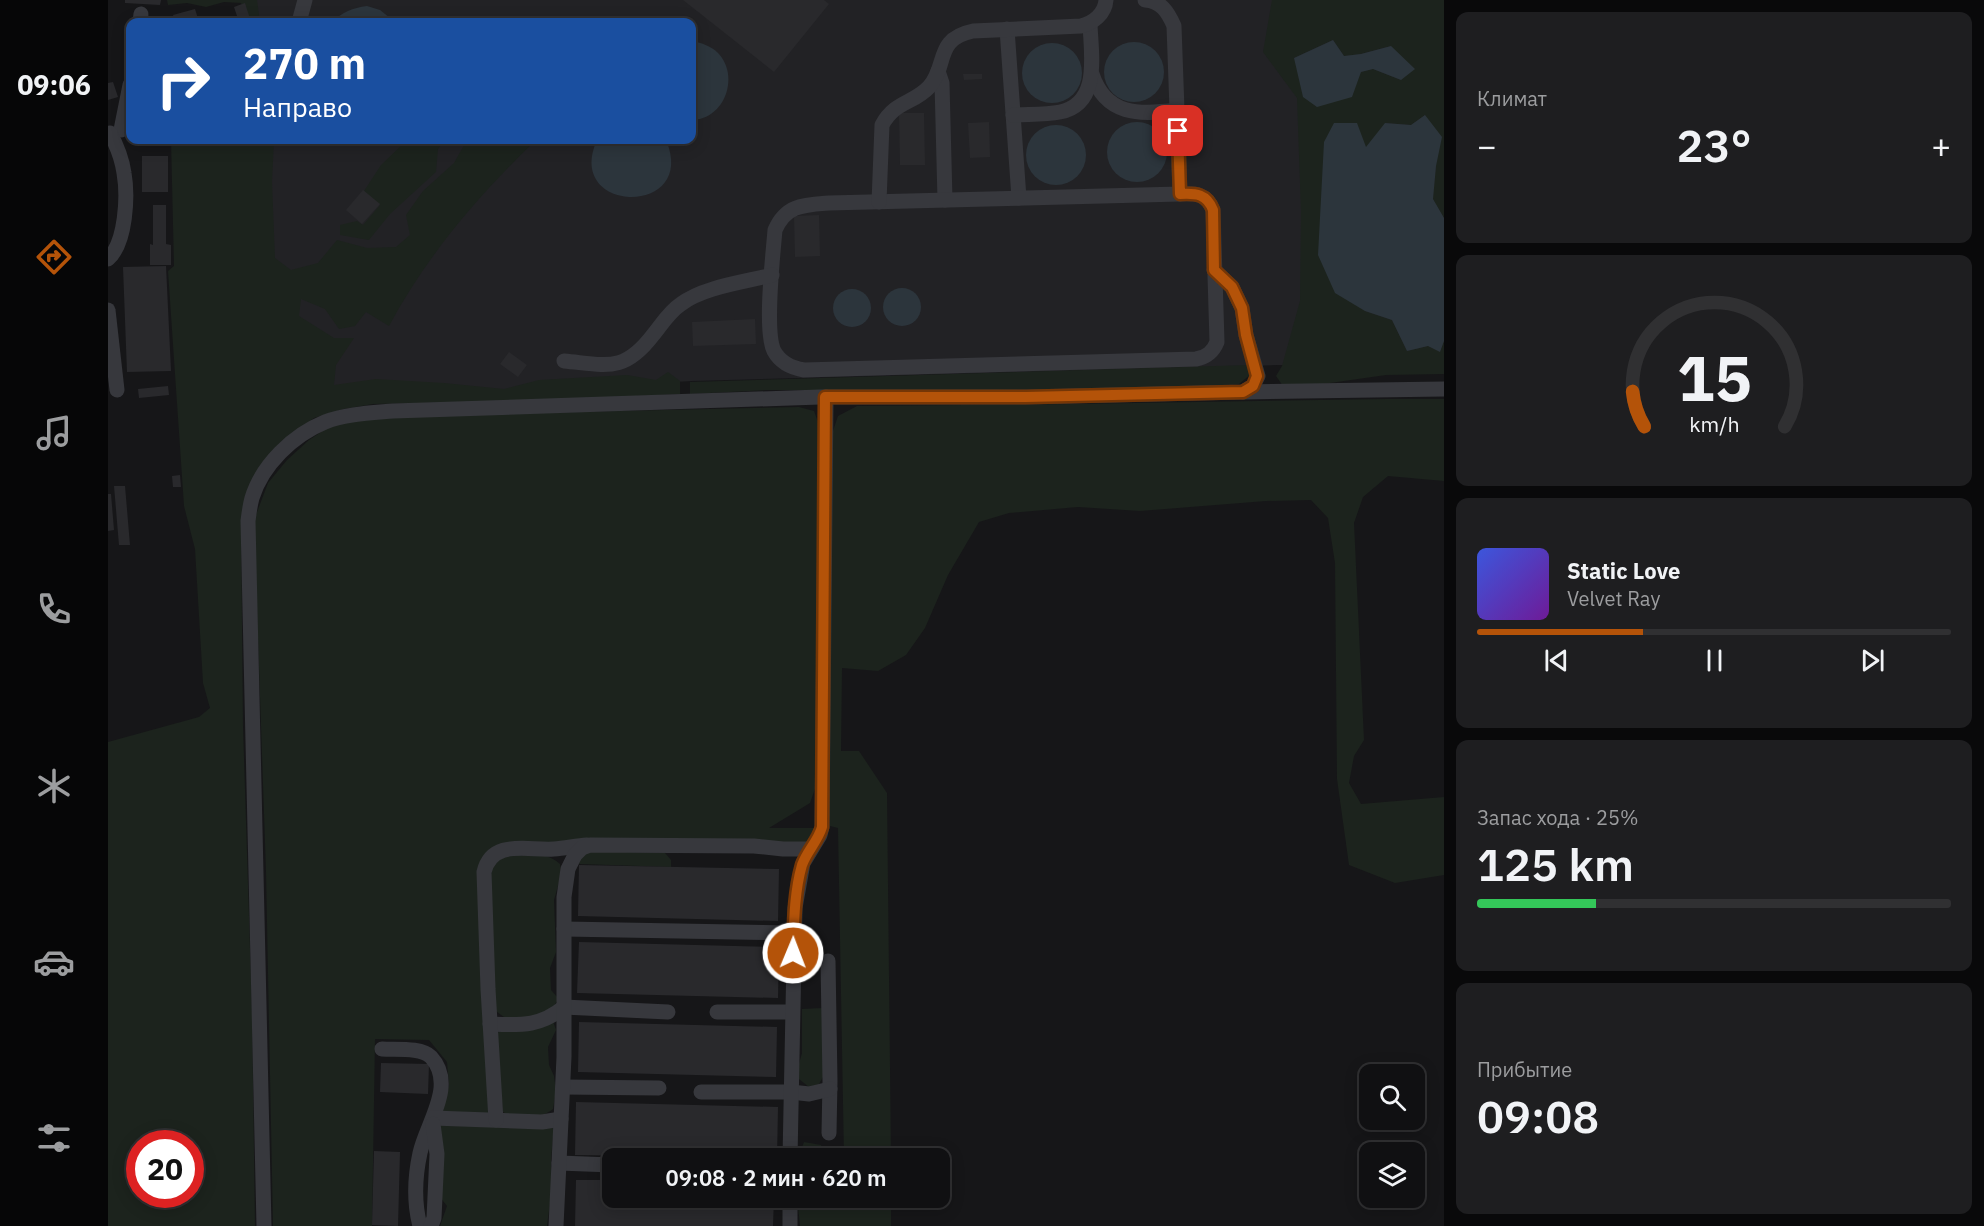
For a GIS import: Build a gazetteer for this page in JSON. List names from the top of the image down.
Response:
{
  "page": {
    "tabs": "09:06",
    "tile": [
      "Климат",
      ["Запас хода · 25%", "125 km"],
      ["Прибытие", "09:08"]
    ],
    "turn": ["270 m", "Направо"],
    "heat": ["−", "23°", "+"],
    "song": ["Static Love", "Velvet Ray"],
    "limit": "20",
    "trip": "09:08 · 2 мин · 620 m",
    "gauge": ["15", "km/h"]
  }
}
